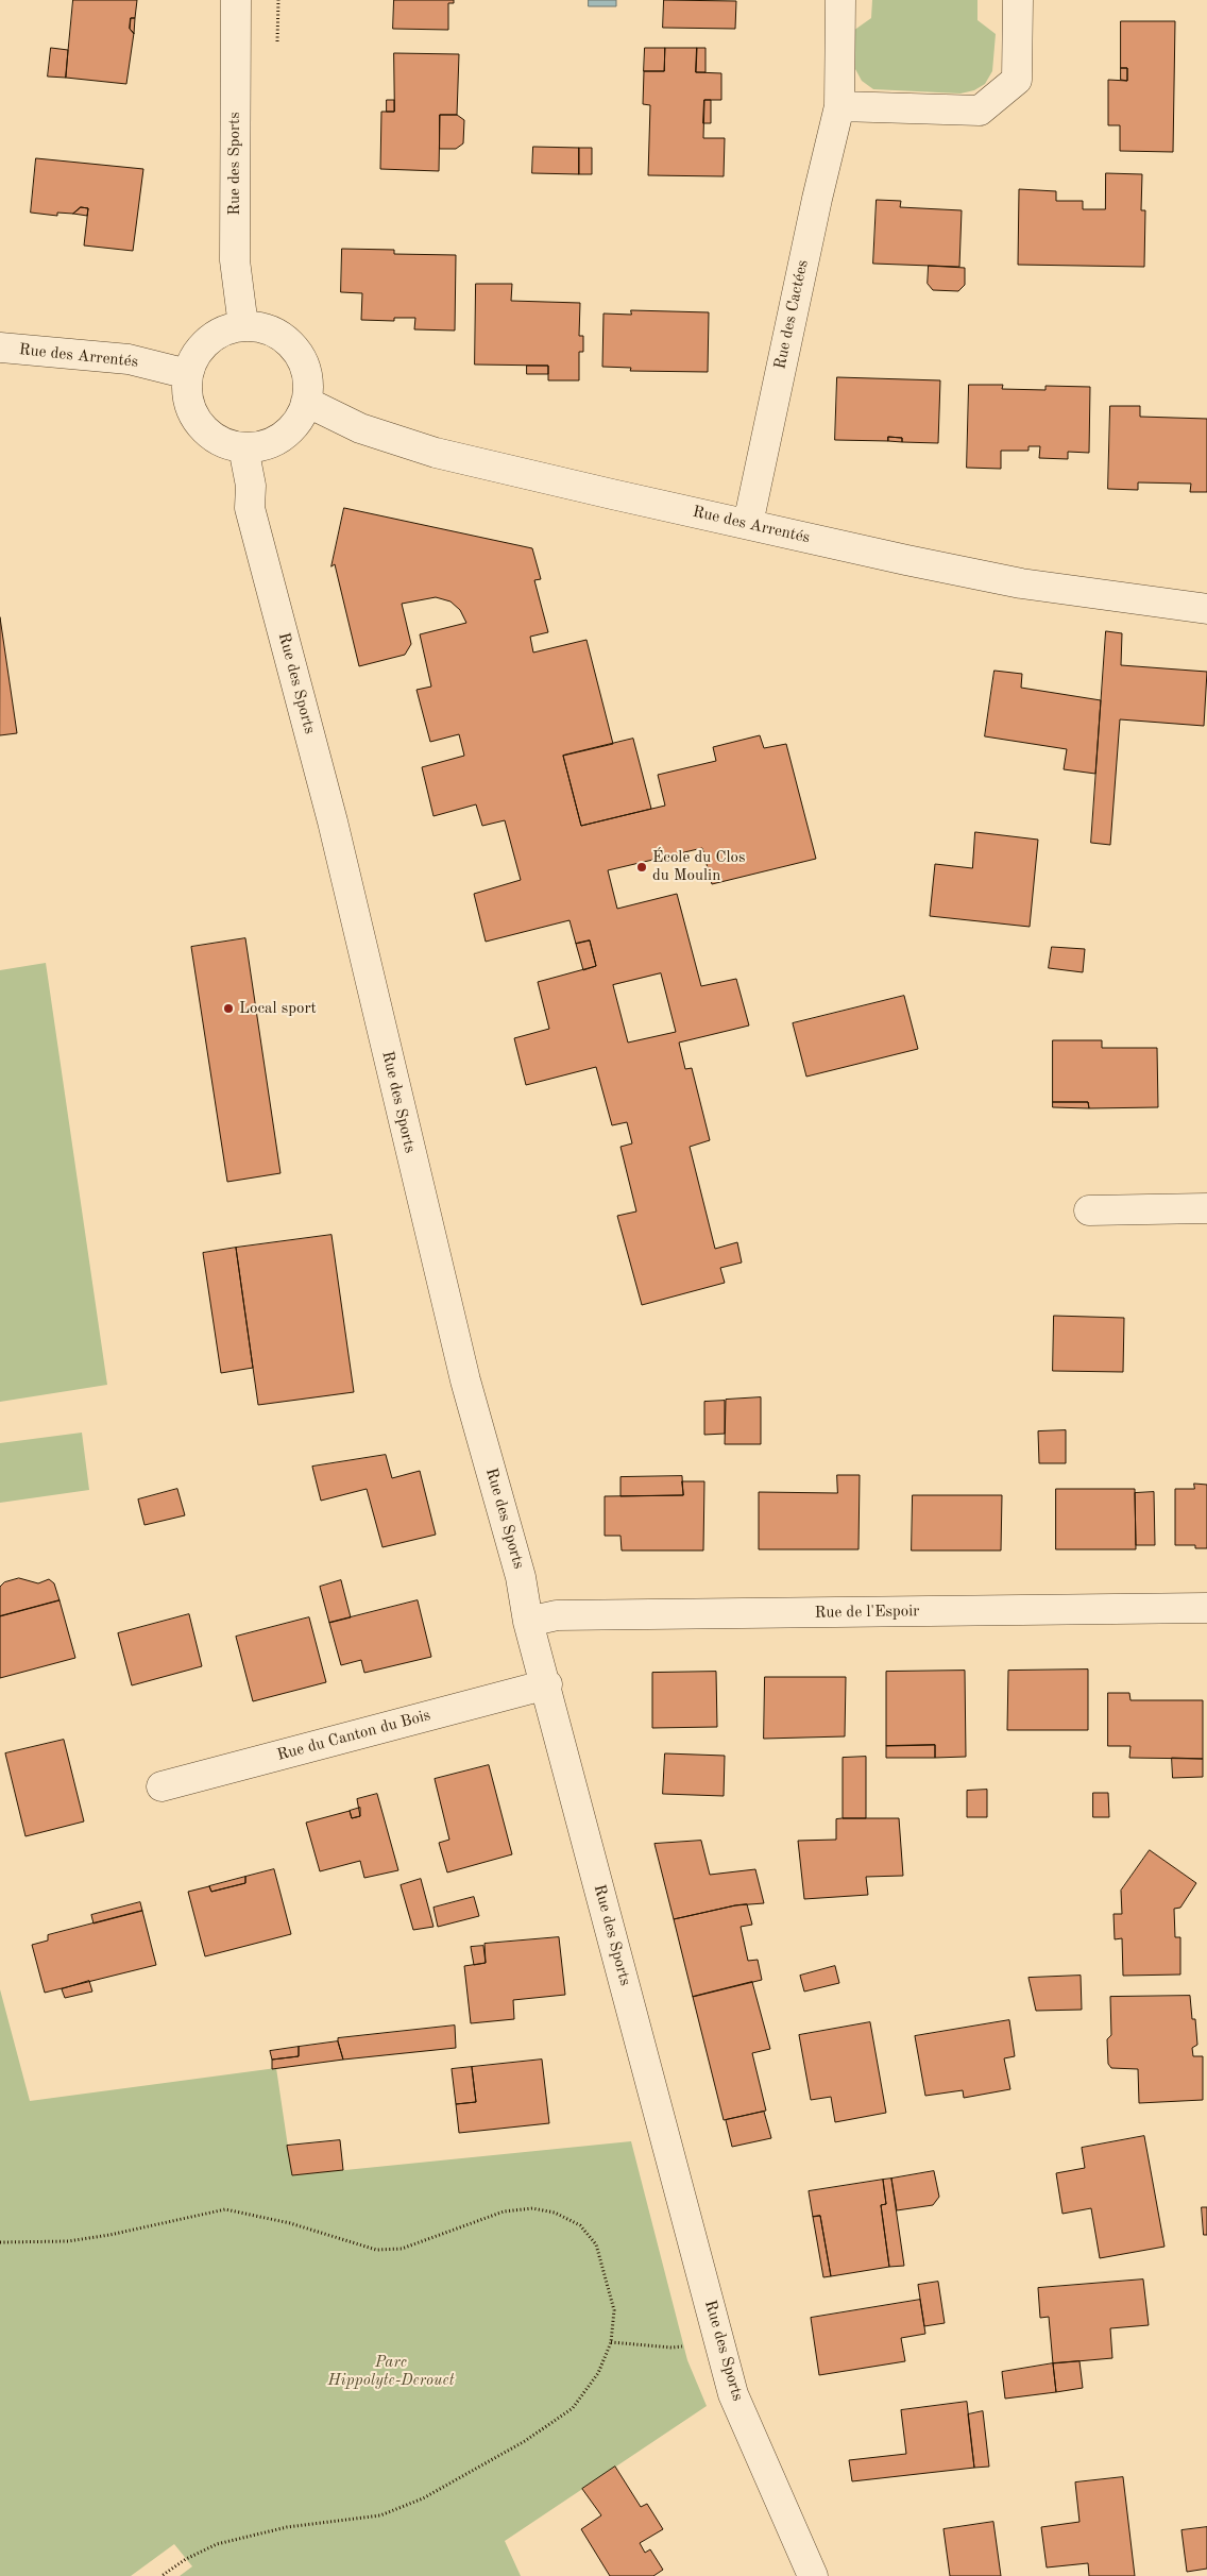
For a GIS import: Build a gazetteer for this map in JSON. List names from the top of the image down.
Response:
{
  "streets": {
    "street": [
      "Rue des Sports",
      "Rue des Cactées",
      "Rue des Arrentés",
      "Rue de l'Espoir",
      "Rue du Canton du Bois"
    ]
  },
  "crossings": [
    ["Rue des Sports", "Rue des Arrentés"],
    ["Rue des Sports", "Rue de l'Espoir"],
    ["Rue des Sports", "Rue du Canton du Bois"],
    ["Rue des Cactées", "Rue des Arrentés"]
  ],
  "parks": ["Parc Hippolyte-Derouet"],
  "places": ["École du Clos du Moulin", "Local sport"]
}
